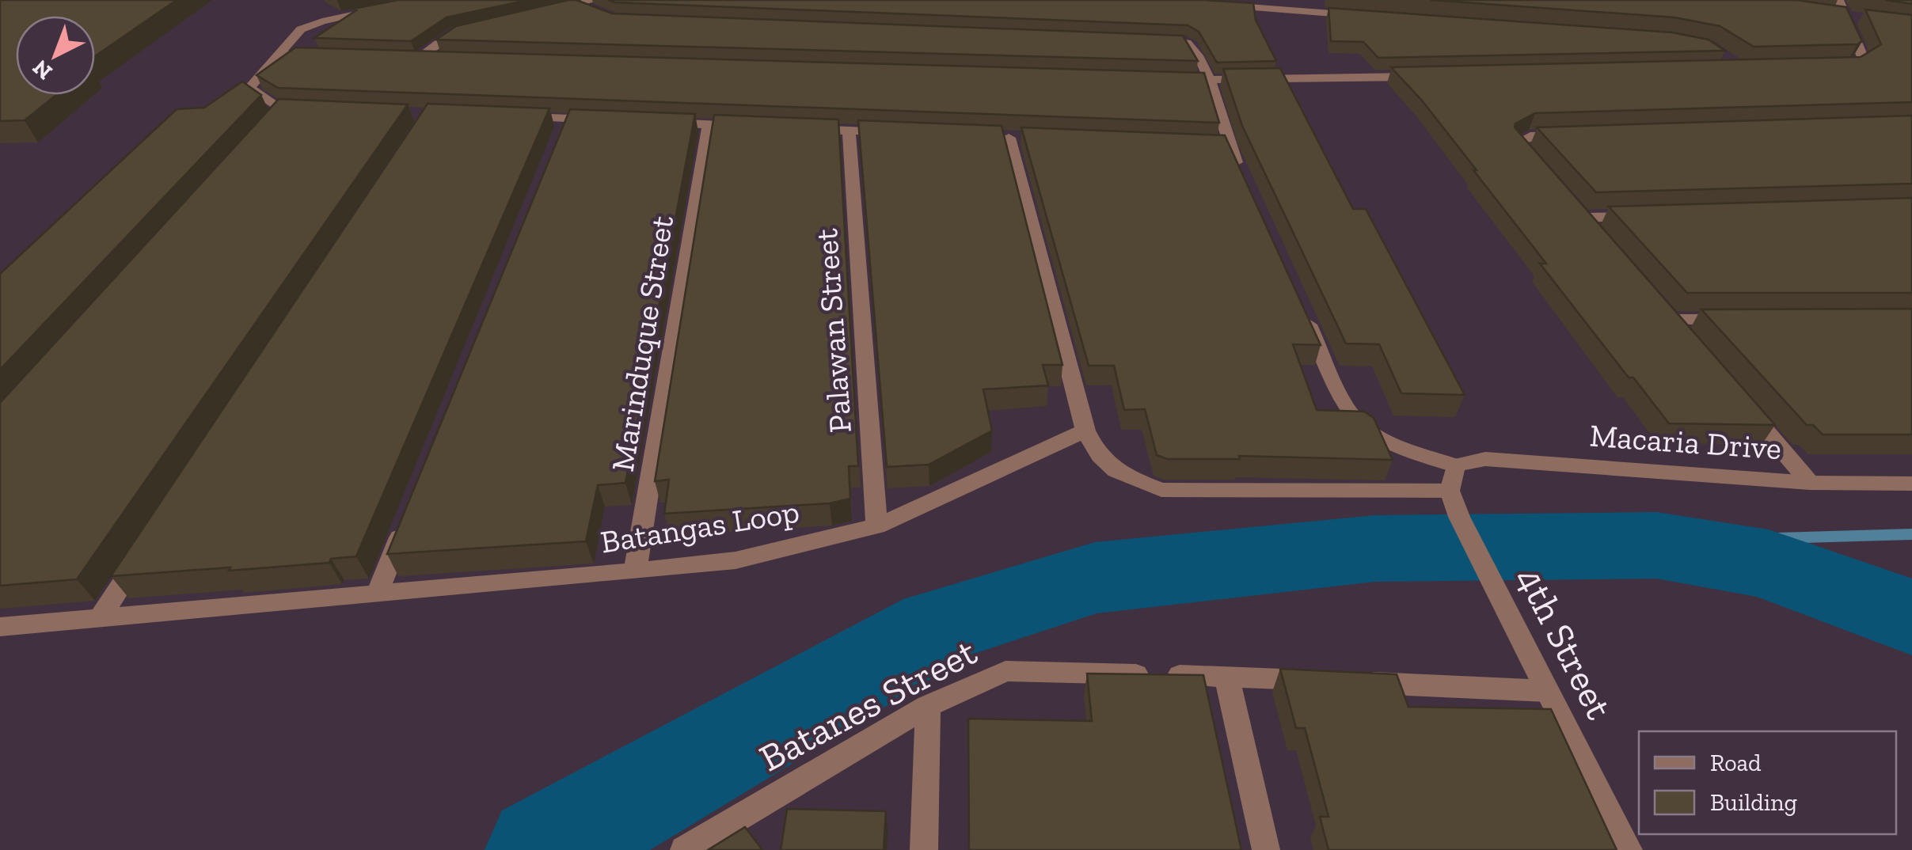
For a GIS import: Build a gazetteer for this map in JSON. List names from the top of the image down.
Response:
{
  "streets": {
    "street": [
      "Palawan Street",
      "Marinduque Street",
      "Macaria Drive",
      "Batangas Loop",
      "4th Street",
      "Batanes Street"
    ]
  },
  "crossings": [
    ["Palawan Street", "Batangas Loop"],
    ["Marinduque Street", "Batangas Loop"],
    ["Macaria Drive", "4th Street"],
    ["4th Street", "Batanes Street"]
  ],
  "legend": ["Road", "Building"],
  "north": "bottom left"
}
